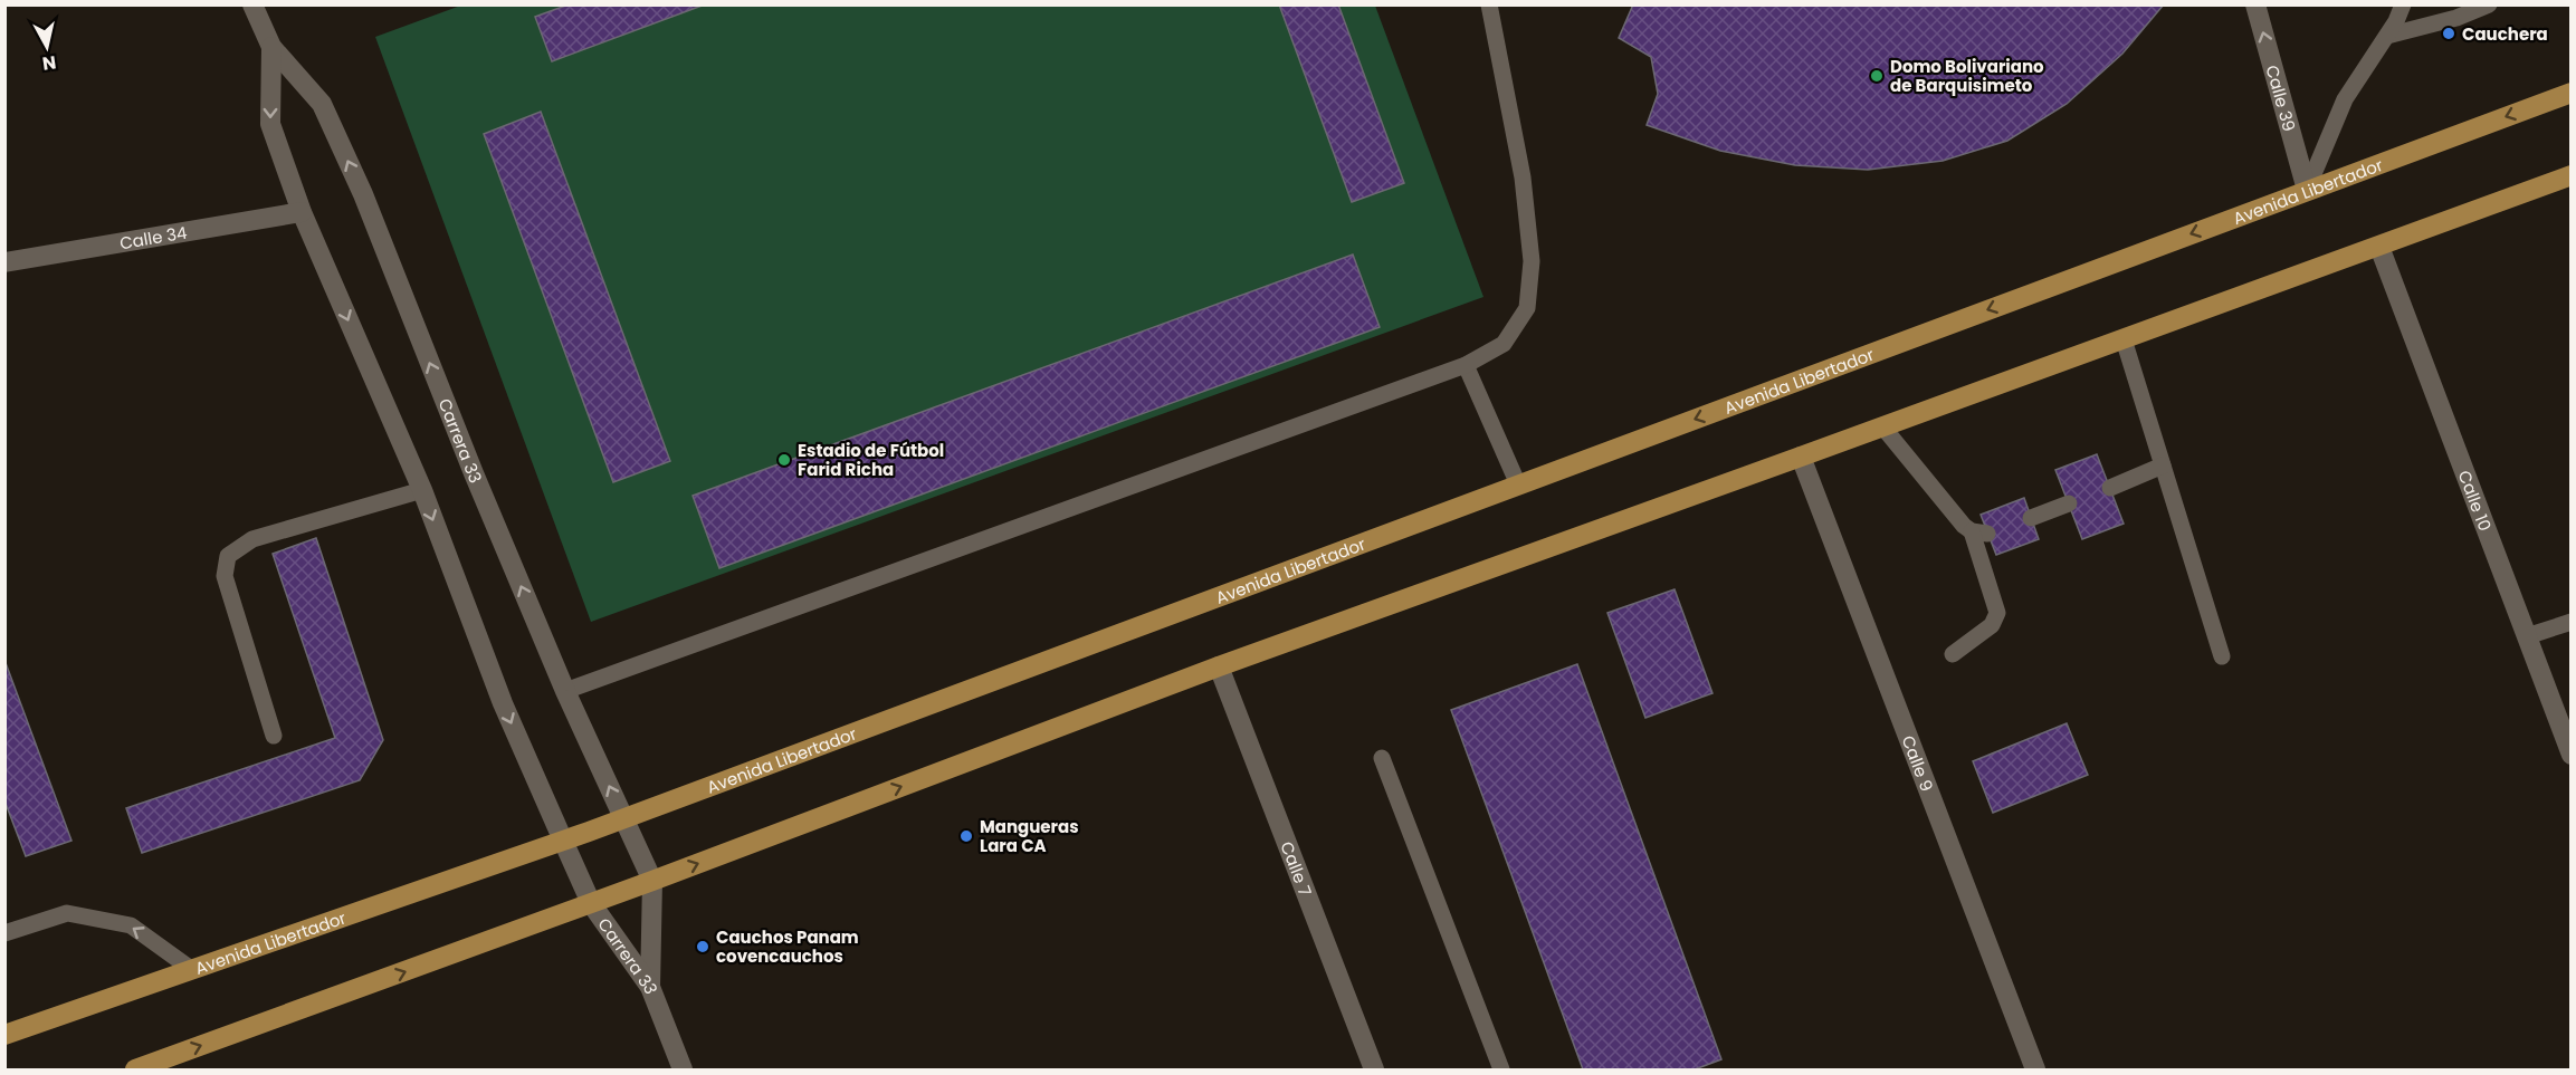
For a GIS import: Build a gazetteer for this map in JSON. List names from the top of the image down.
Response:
{
  "streets": {
    "main road": ["Avenida Libertador"],
    "street": [
      "Calle 39",
      "Calle 34",
      "Carrera 33",
      "Calle 10",
      "Calle 9",
      "Calle 7"
    ]
  },
  "crossings": [
    ["Calle 39", "Avenida Libertador"],
    ["Avenida Libertador", "Carrera 33"],
    ["Calle 34", "Carrera 33"]
  ],
  "one_way": ["Calle 39"],
  "places": [
    "Cauchera",
    "Domo Bolivariano de Barquisimeto",
    "Estadio de Fútbol Farid Richa",
    "Mangueras Lara CA",
    "Cauchos Panam covencauchos"
  ],
  "north": "bottom"
}
